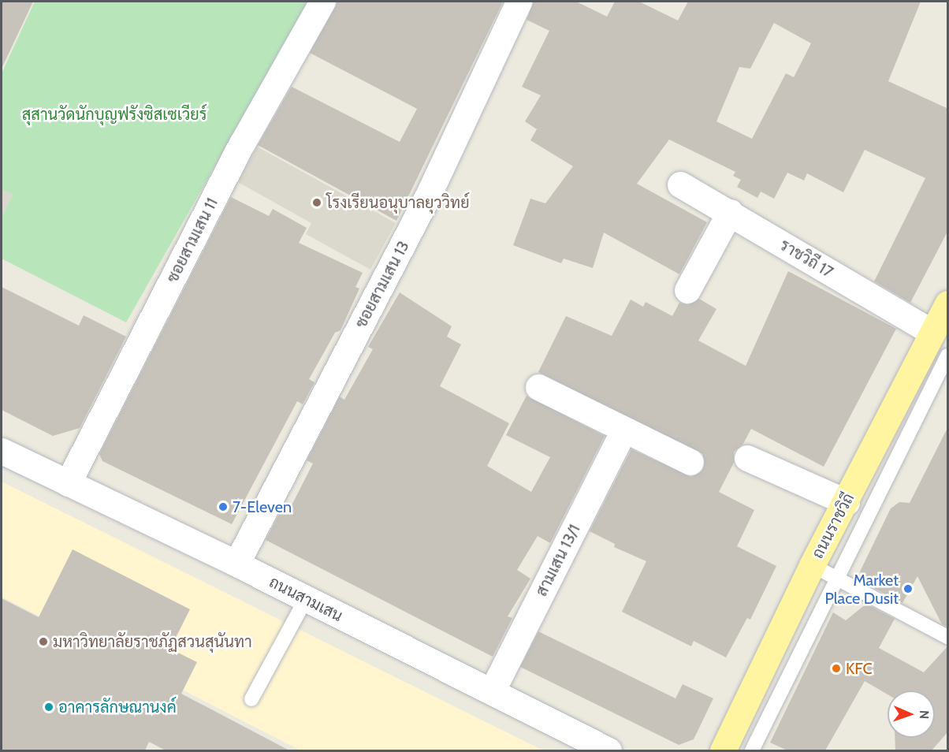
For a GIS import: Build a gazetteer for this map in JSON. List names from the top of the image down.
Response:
{
  "streets": {
    "main road": ["ถนนราชวิถี"],
    "street": [
      "ซอยสามเสน 11",
      "ราชวิถี 17",
      "ซอยสามเสน 13",
      "สามเสน 13/1",
      "ถนนสามเสน"
    ]
  },
  "crossings": [
    ["ซอยสามเสน 11", "ถนนสามเสน"],
    ["ราชวิถี 17", "ถนนราชวิถี"],
    ["ซอยสามเสน 13", "ถนนสามเสน"],
    ["สามเสน 13/1", "ถนนสามเสน"]
  ],
  "parks": ["สุสานวัดนักบุญฟรังซิสเซเวียร์"],
  "places": [
    "โรงเรียนอนุบาลยุววิทย์",
    "7-Eleven",
    "Market Place Dusit",
    "มหาวิทยาลัยราชภัฏสวนสุนันทา",
    "KFC",
    "อาคารลักษณานงค์"
  ],
  "north": "right"
}
